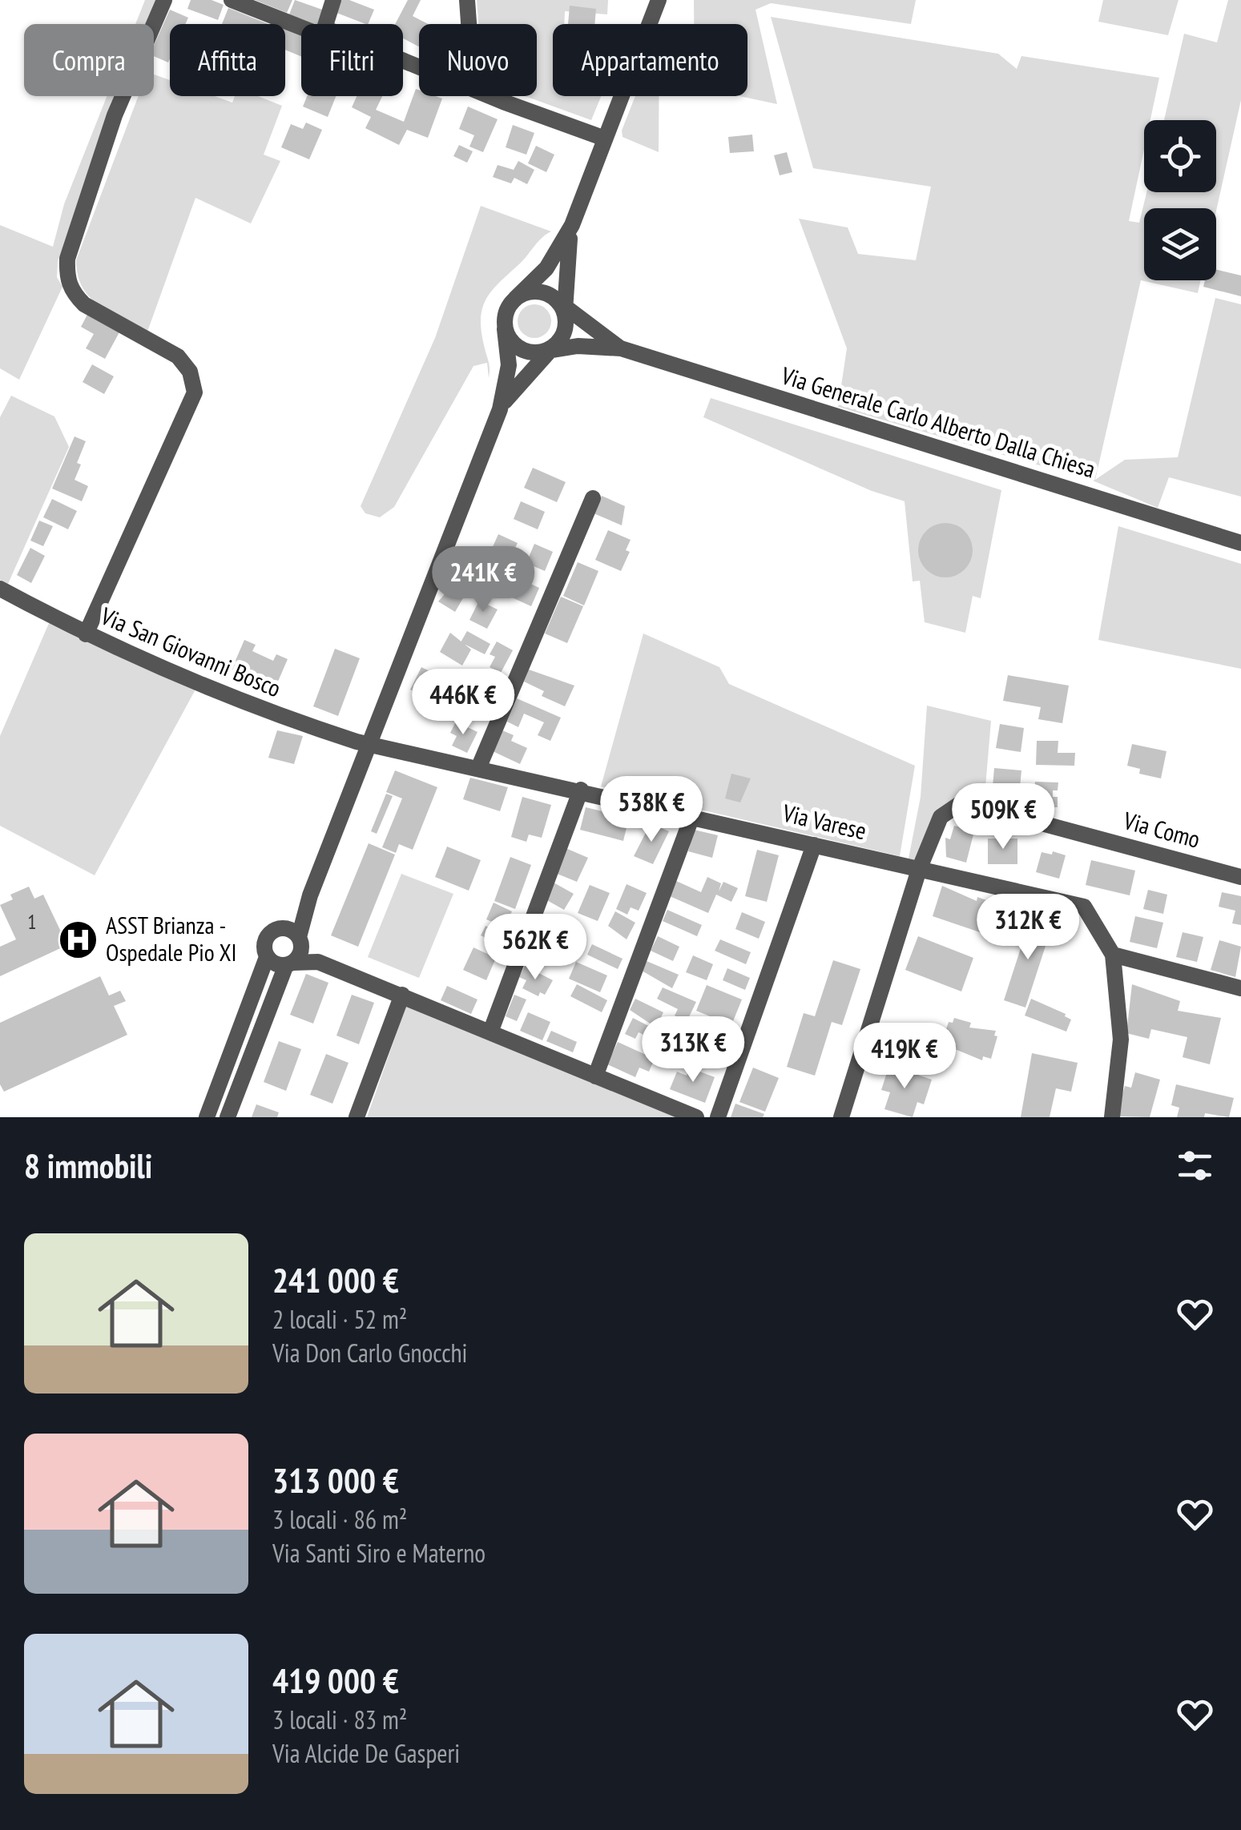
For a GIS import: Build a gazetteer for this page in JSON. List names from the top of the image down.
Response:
{
  "streets": {
    "street": [
      "Via Generale Carlo Alberto Dalla Chiesa",
      "Via San Giovanni Bosco",
      "Via Varese",
      "Via Como"
    ]
  },
  "crossings": [
    ["Via San Giovanni Bosco", "Via Varese"],
    ["Via Varese", "Via Como"]
  ],
  "places": {
    "hospital": ["ASST Brianza - Ospedale Pio XI"]
  },
  "house_numbers": ["1"],
  "page": {
    "chip": [
      "Compra",
      "Affitta",
      "Filtri",
      "Nuovo",
      "Appartamento"
    ],
    "price": [
      "241K €",
      "446K €",
      "538K €",
      "509K €",
      "312K €",
      "562K €",
      "313K €",
      "419K €"
    ],
    "heading": "8 immobili",
    "list": [
      {
        "name": "241 000 €",
        "note": "2 locali · 52 m² · Via Don Carlo Gnocchi"
      },
      {
        "name": "313 000 €",
        "note": "3 locali · 86 m² · Via Santi Siro e Materno"
      },
      {
        "name": "419 000 €",
        "note": "3 locali · 83 m² · Via Alcide De Gasperi"
      }
    ]
  }
}
